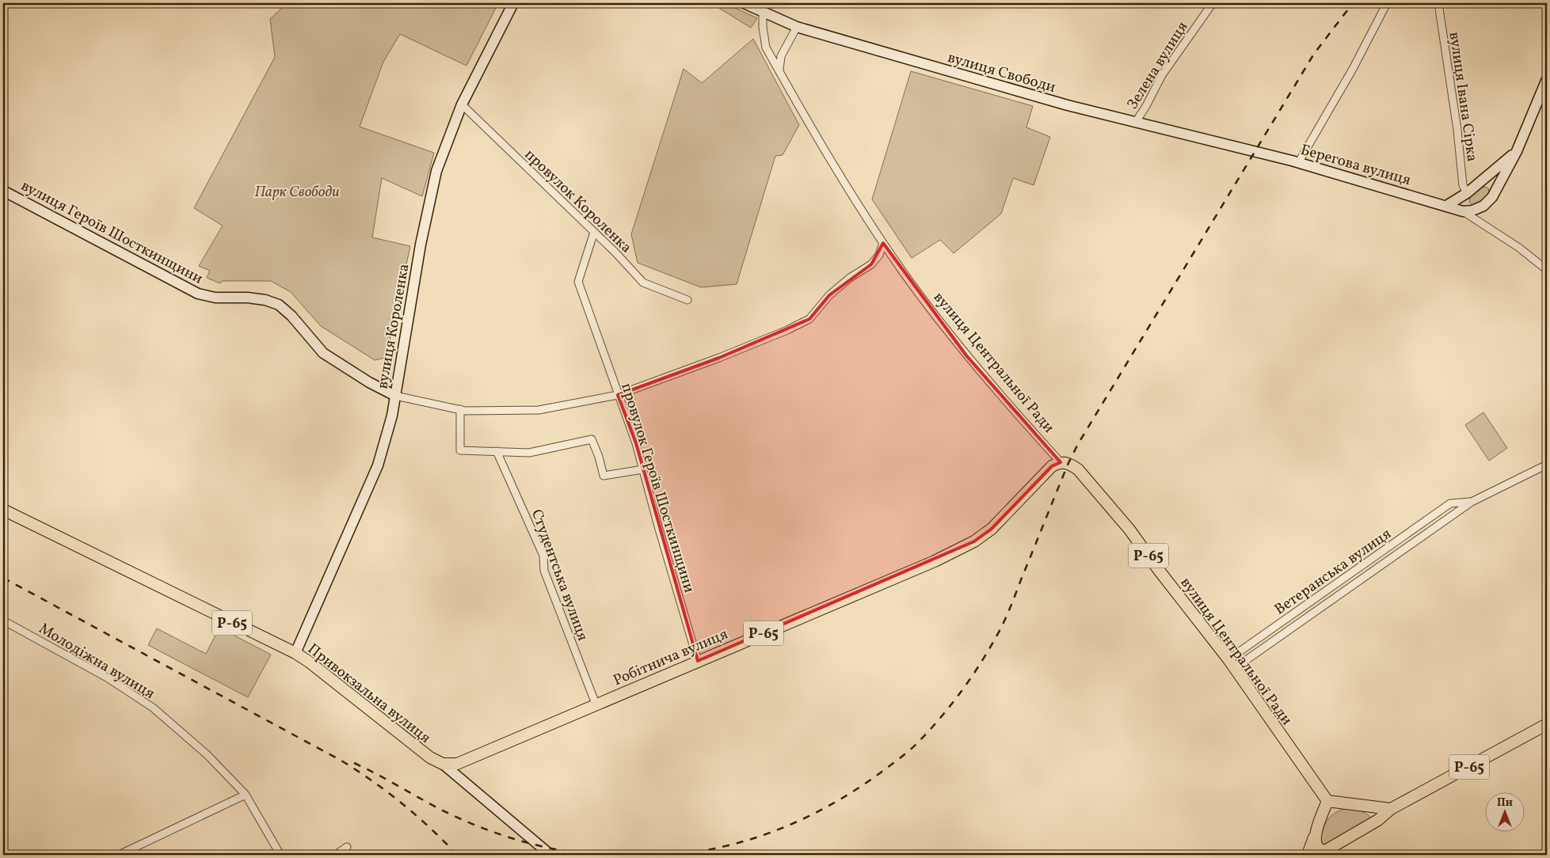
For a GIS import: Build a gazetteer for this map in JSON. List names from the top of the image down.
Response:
{
  "streets": {
    "main road": [
      "вулиця Свободи",
      "Берегова вулиця",
      "вулиця Героїв Шосткинщини",
      "вулиця Короленка",
      "вулиця Центральної Ради",
      "Р-65",
      "Робітнича вулиця",
      "Привокзальна вулиця"
    ],
    "street": [
      "Зелена вулиця",
      "вулиця Івана Сірка",
      "провулок Короленка",
      "провулок Героїв Шосткинщини",
      "Ветеранська вулиця",
      "Студентська вулиця",
      "Молодіжна вулиця"
    ]
  },
  "crossings": [
    ["Зелена вулиця", "вулиця Свободи"],
    ["вулиця Свободи", "Берегова вулиця"],
    ["вулиця Свободи", "вулиця Центральної Ради"],
    ["провулок Короленка", "вулиця Короленка"],
    ["провулок Короленка", "провулок Героїв Шосткинщини"],
    ["вулиця Героїв Шосткинщини", "вулиця Короленка"],
    ["вулиця Героїв Шосткинщини", "вулиця Центральної Ради"],
    ["вулиця Героїв Шосткинщини", "провулок Героїв Шосткинщини"],
    ["вулиця Короленка", "Привокзальна вулиця"],
    ["вулиця Центральної Ради", "Ветеранська вулиця"],
    ["вулиця Центральної Ради", "Робітнича вулиця"],
    ["провулок Героїв Шосткинщини", "Робітнича вулиця"],
    ["Студентська вулиця", "Робітнича вулиця"],
    ["Робітнича вулиця", "Привокзальна вулиця"]
  ],
  "parks": ["Парк Свободи"],
  "north": "top"
}
